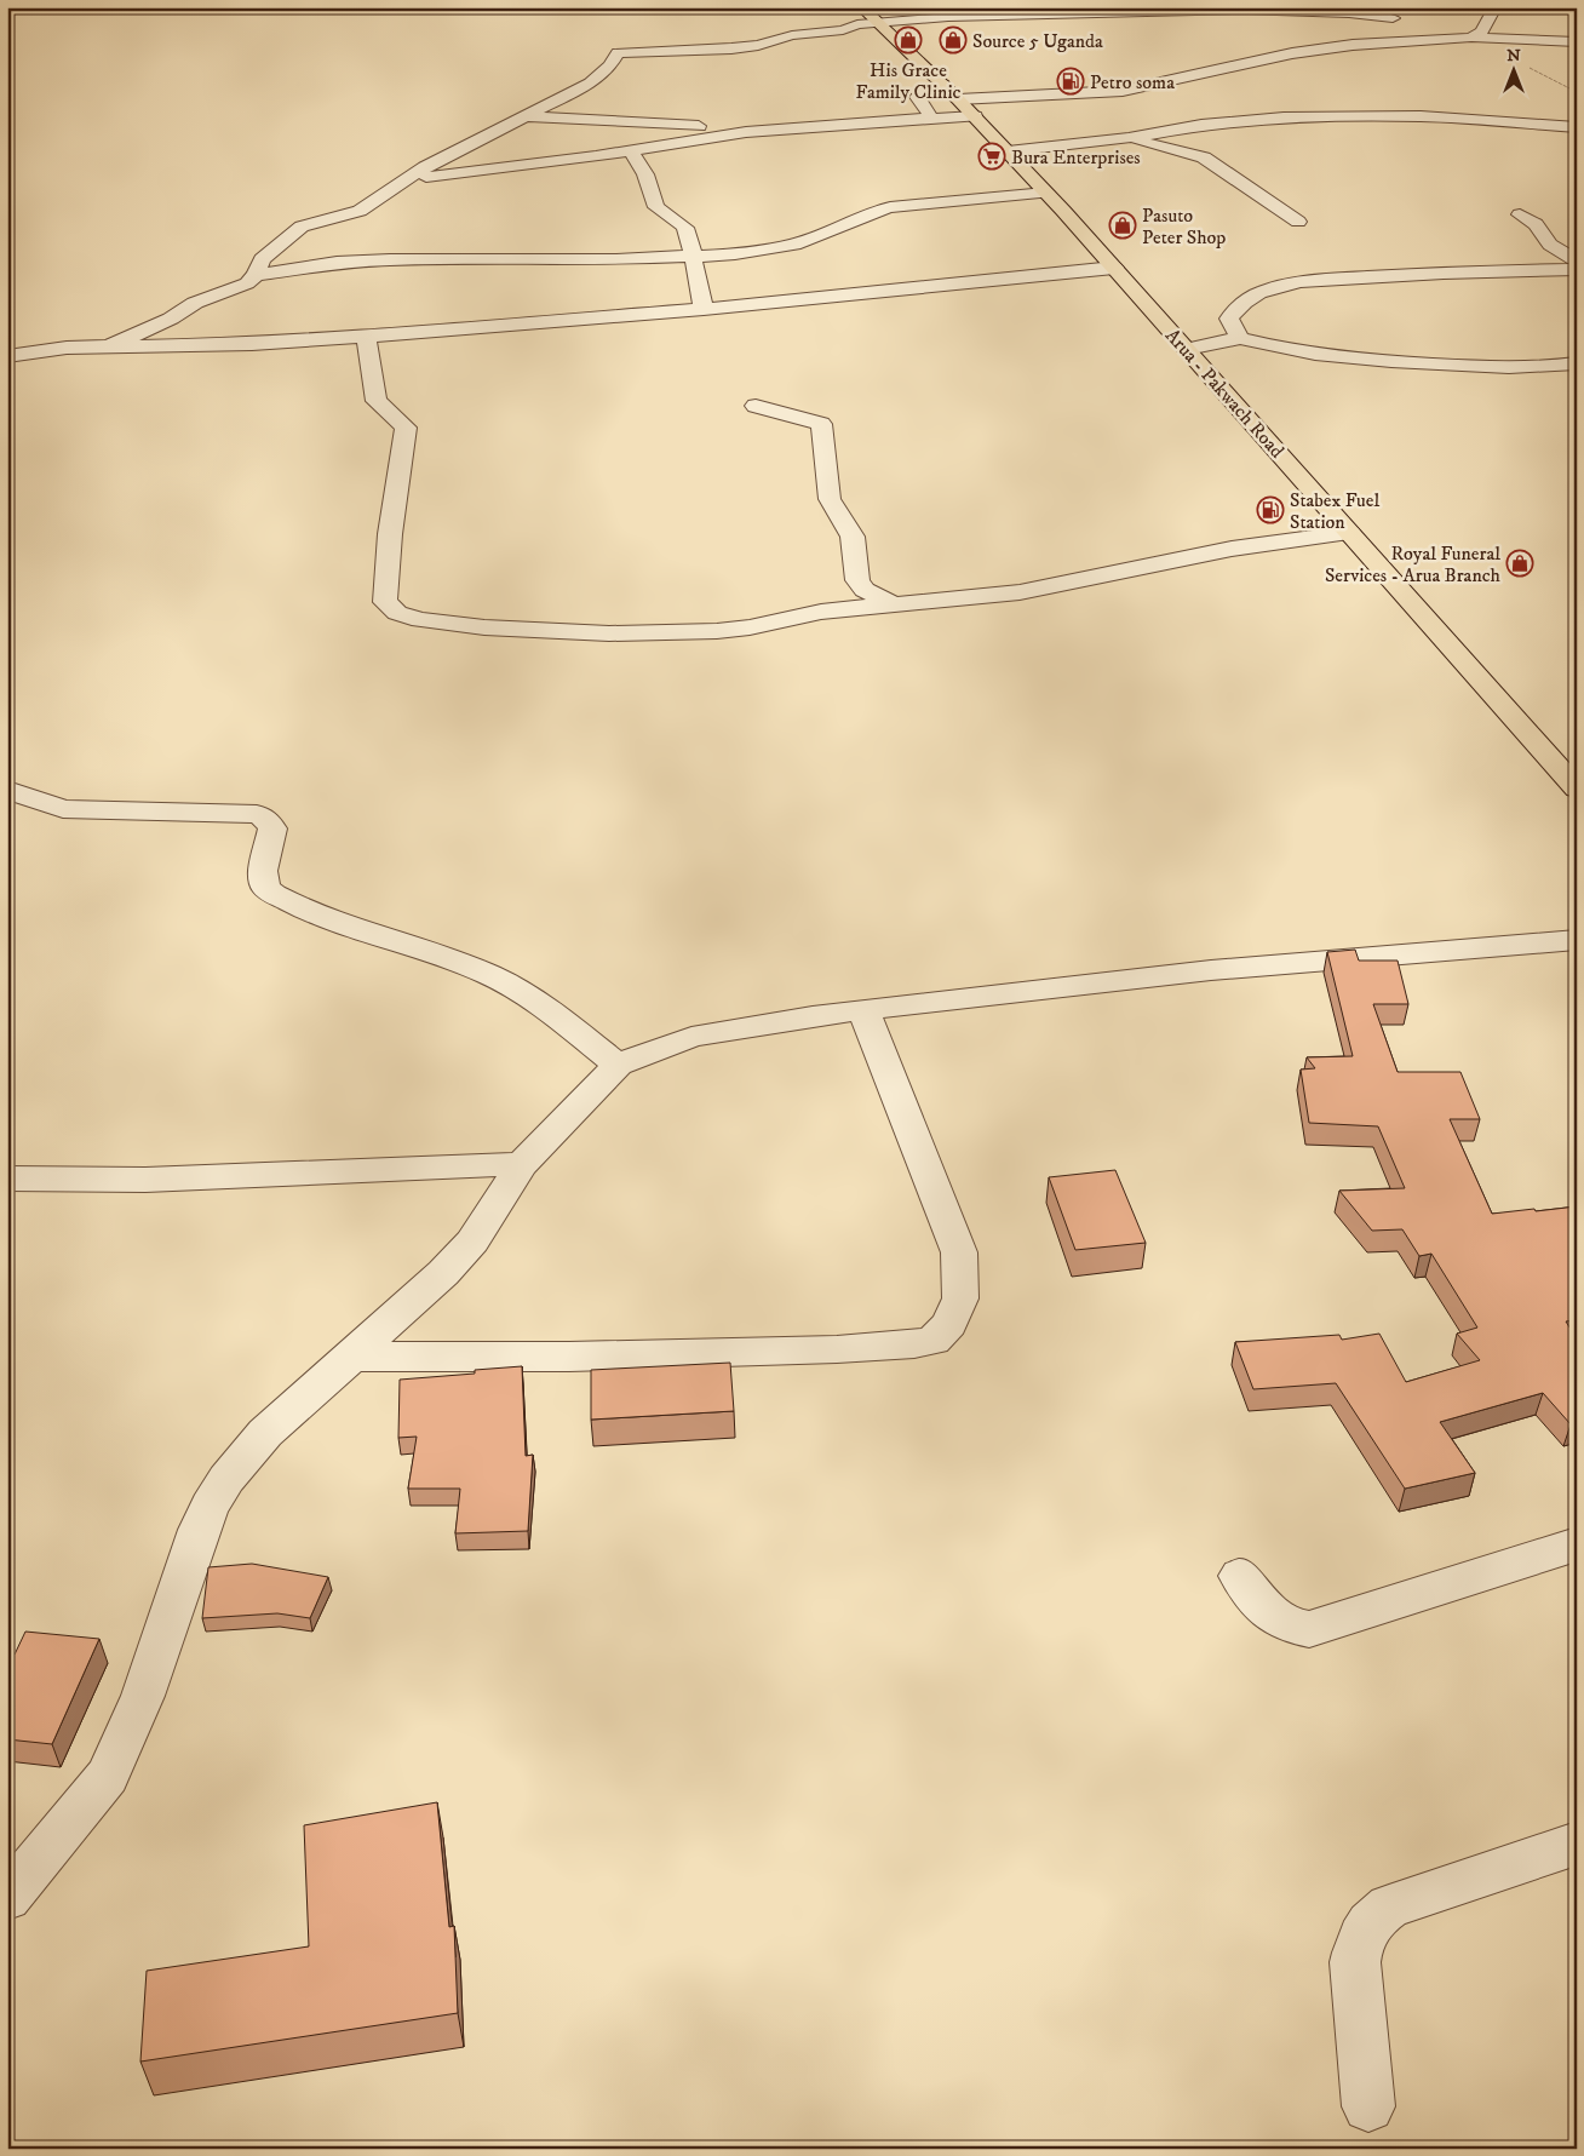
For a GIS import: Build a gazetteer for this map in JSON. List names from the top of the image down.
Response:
{
  "streets": {
    "main road": ["Arua - Pakwach Road"]
  },
  "places": {
    "shop": [
      "His Grace Family Clinic",
      "Source 5 Uganda",
      "Pasuto Peter Shop",
      "Royal Funeral Services - Arua Branch"
    ],
    "fuel station": ["Petro soma", "Stabex Fuel Station"],
    "supermarket": ["Bura Enterprises"]
  },
  "north": "top"
}
